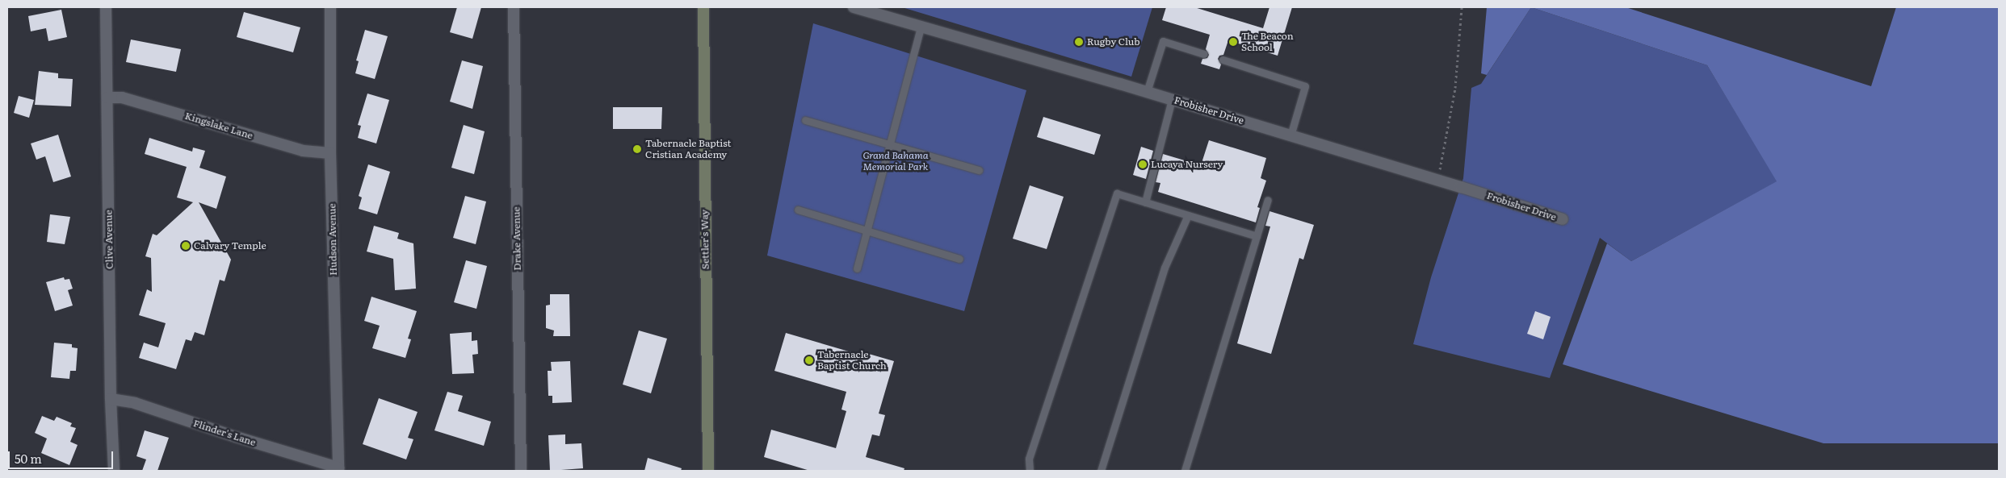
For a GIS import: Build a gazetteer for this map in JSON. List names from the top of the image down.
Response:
{
  "streets": {
    "main road": ["Settler's Way"],
    "street": [
      "Frobisher Drive",
      "Kingslake Lane",
      "Drake Avenue",
      "Clive Avenue",
      "Hudson Avenue",
      "Flinder's Lane"
    ]
  },
  "crossings": [
    ["Kingslake Lane", "Clive Avenue"],
    ["Kingslake Lane", "Hudson Avenue"],
    ["Clive Avenue", "Flinder's Lane"],
    ["Hudson Avenue", "Flinder's Lane"]
  ],
  "parks": ["Grand Bahama Memorial Park"],
  "places": [
    "Rugby Club",
    "The Beacon School",
    "Tabernacle Baptist Cristian Academy",
    "Lucaya Nursery",
    "Calvary Temple",
    "Tabernacle Baptist Church"
  ],
  "scale_bar": "50 m"
}
